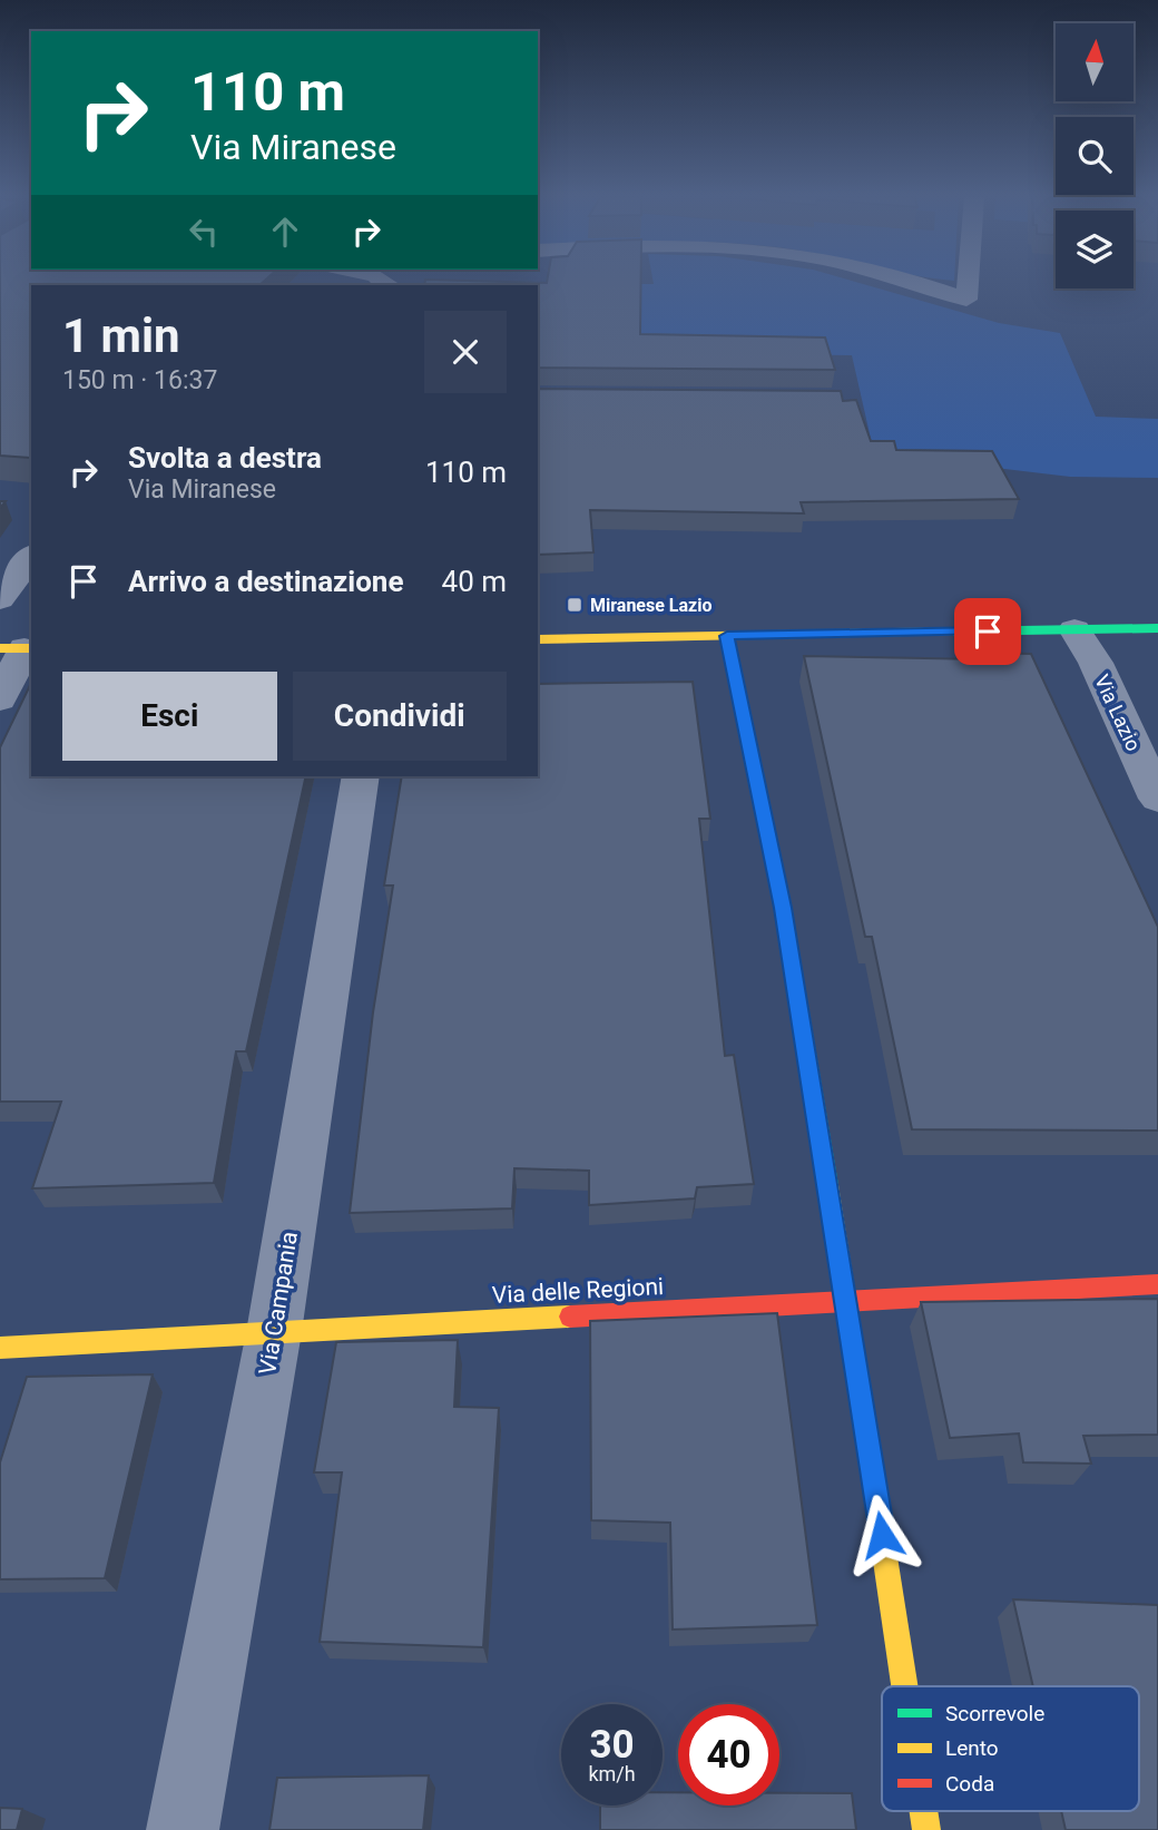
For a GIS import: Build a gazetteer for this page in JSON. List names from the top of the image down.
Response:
{
  "streets": {
    "street": ["Via Lazio", "Via delle Regioni", "Via Campania"]
  },
  "crossings": [
    ["Via delle Regioni", "Via Campania"]
  ],
  "places": {
    "transit": ["Miranese Lazio"]
  },
  "legend": ["Scorrevole", "Lento", "Coda"],
  "north": "top",
  "page": {
    "turn": ["110 m", "Via Miranese"],
    "heading": ["1 min", "150 m · 16:37"],
    "list": [
      {
        "name": "Svolta a destra",
        "note": "Via Miranese",
        "value": "110 m"
      },
      {
        "name": "Arrivo a destinazione",
        "value": "40 m"
      }
    ],
    "buttons": ["Esci", "Condividi"],
    "speed": "30 km/h",
    "limit": "40"
  }
}
